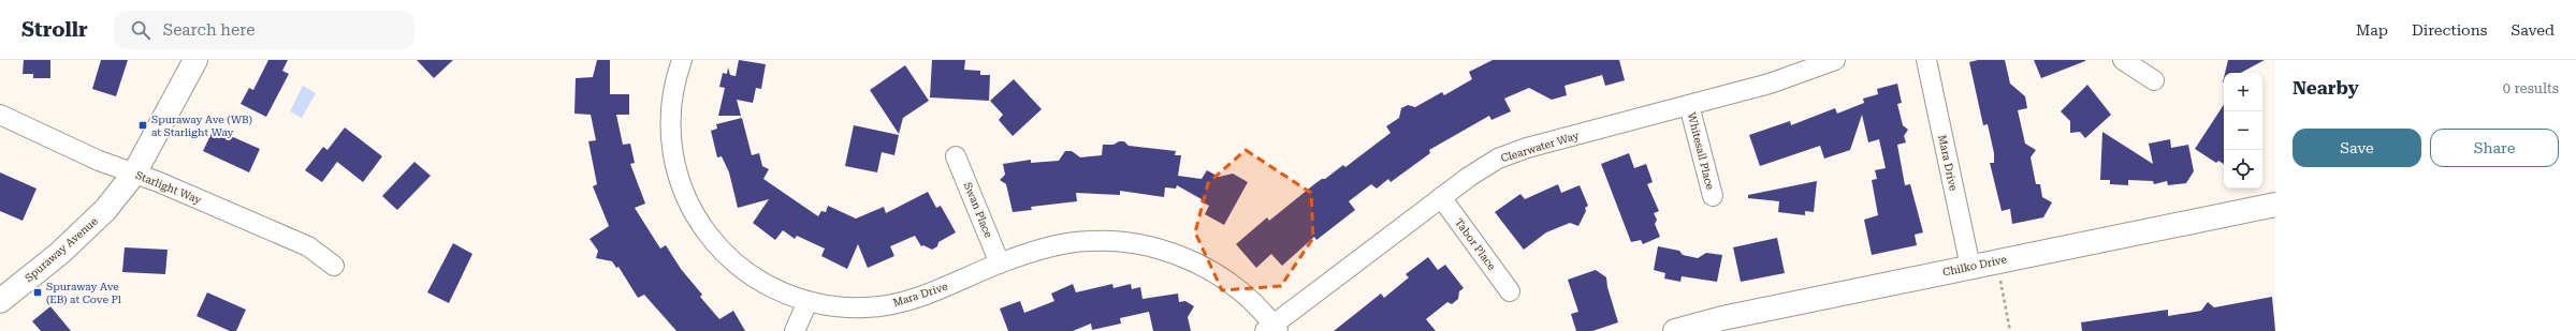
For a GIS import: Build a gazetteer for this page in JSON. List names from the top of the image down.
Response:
{
  "streets": {
    "street": [
      "Clearwater Way",
      "Whitesail Place",
      "Mara Drive",
      "Starlight Way",
      "Swan Place",
      "Tabor Place",
      "Spuraway Avenue",
      "Chilko Drive"
    ]
  },
  "crossings": [
    ["Clearwater Way", "Whitesail Place"],
    ["Clearwater Way", "Mara Drive"],
    ["Clearwater Way", "Tabor Place"],
    ["Mara Drive", "Swan Place"],
    ["Mara Drive", "Chilko Drive"],
    ["Starlight Way", "Spuraway Avenue"]
  ],
  "places": {
    "transit": ["Spuraway Ave (WB) at Starlight Way", "Spuraway Ave (EB) at Cove Pl"]
  },
  "page": {
    "header": "Strollr",
    "search": "Search here",
    "nav": ["Map", "Directions", "Saved"],
    "heading": ["Nearby", "0 results"],
    "map_buttons": ["+", "−"],
    "buttons": ["Save", "Share"]
  }
}
